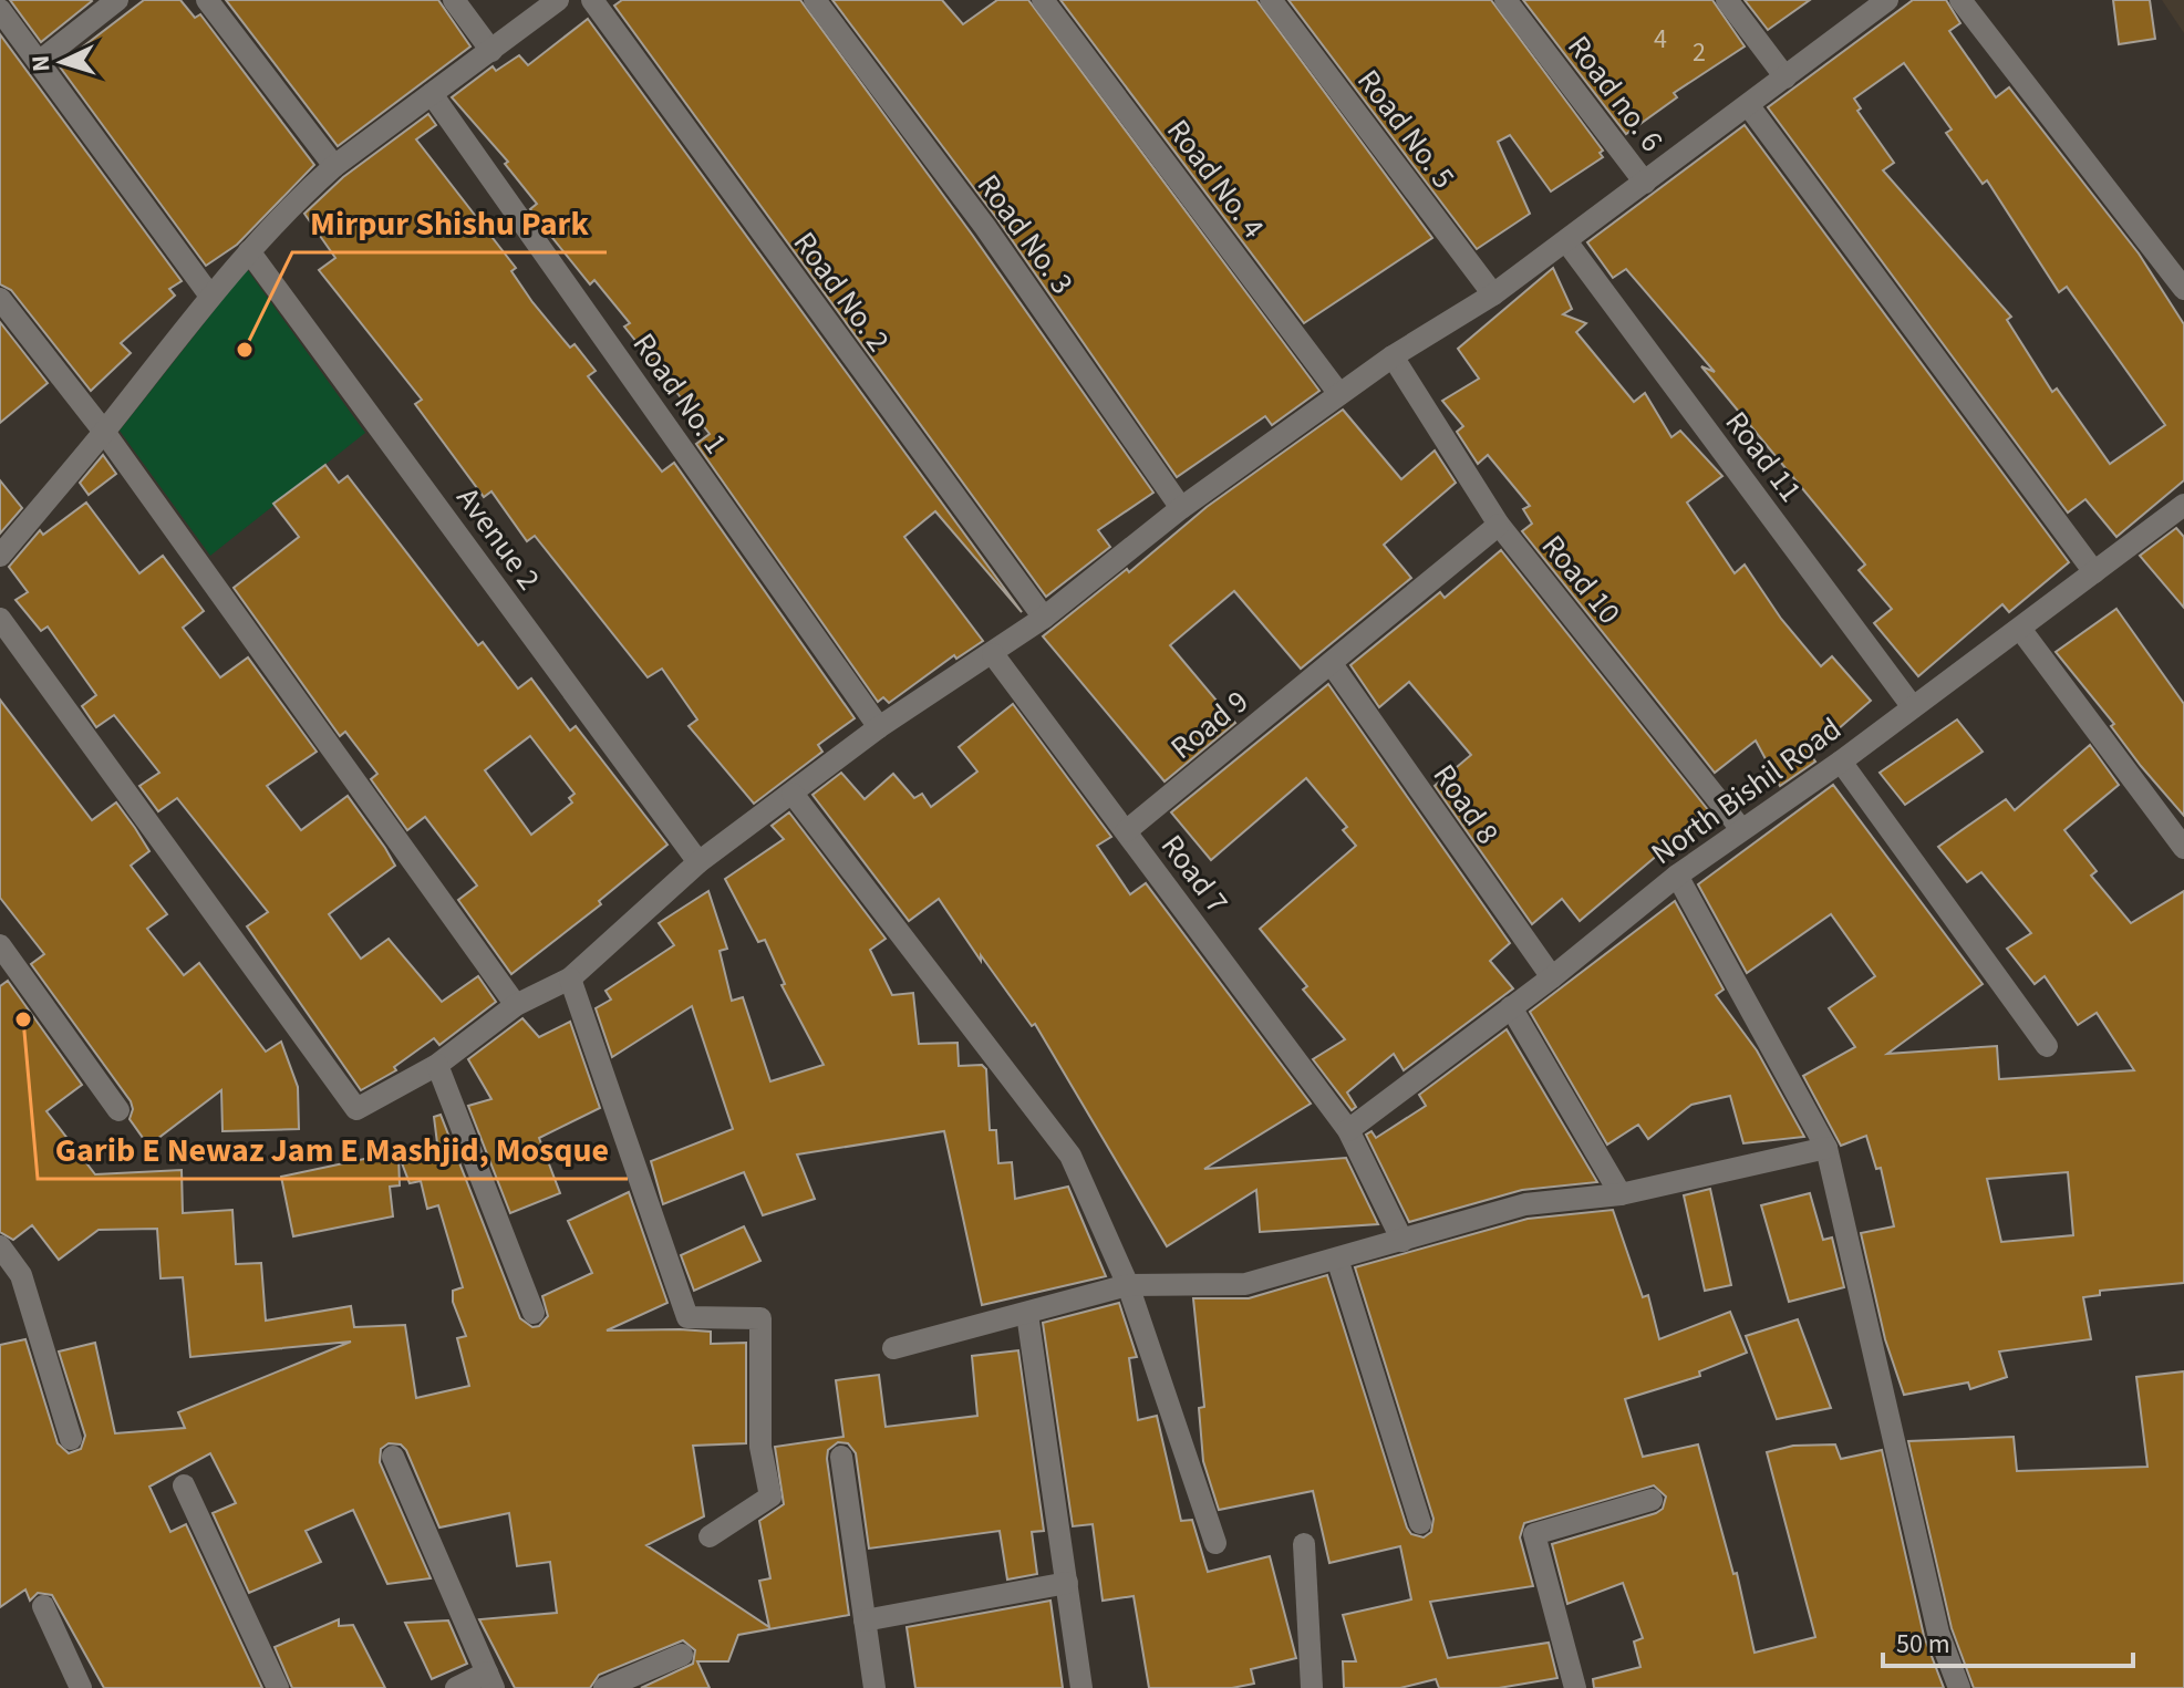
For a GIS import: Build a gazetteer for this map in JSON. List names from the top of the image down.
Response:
{
  "streets": {
    "street": [
      "Road no. 6",
      "Road No. 5",
      "Road No. 4",
      "Road No. 3",
      "Road No. 2",
      "Road No. 1",
      "Road 11",
      "Avenue 2",
      "Road 10",
      "Road 9",
      "North Bishil Road",
      "Road 8",
      "Road 7"
    ]
  },
  "crossings": [
    ["Road 11", "North Bishil Road"],
    ["Road 10", "Road 9"],
    ["Road 10", "North Bishil Road"],
    ["Road 9", "Road 8"],
    ["Road 9", "Road 7"],
    ["North Bishil Road", "Road 8"],
    ["North Bishil Road", "Road 7"]
  ],
  "places": ["Mirpur Shishu Park", "Garib E Newaz Jam E Mashjid, Mosque"],
  "house_numbers": ["4", "2"],
  "scale_bar": "50 m",
  "north": "left"
}
